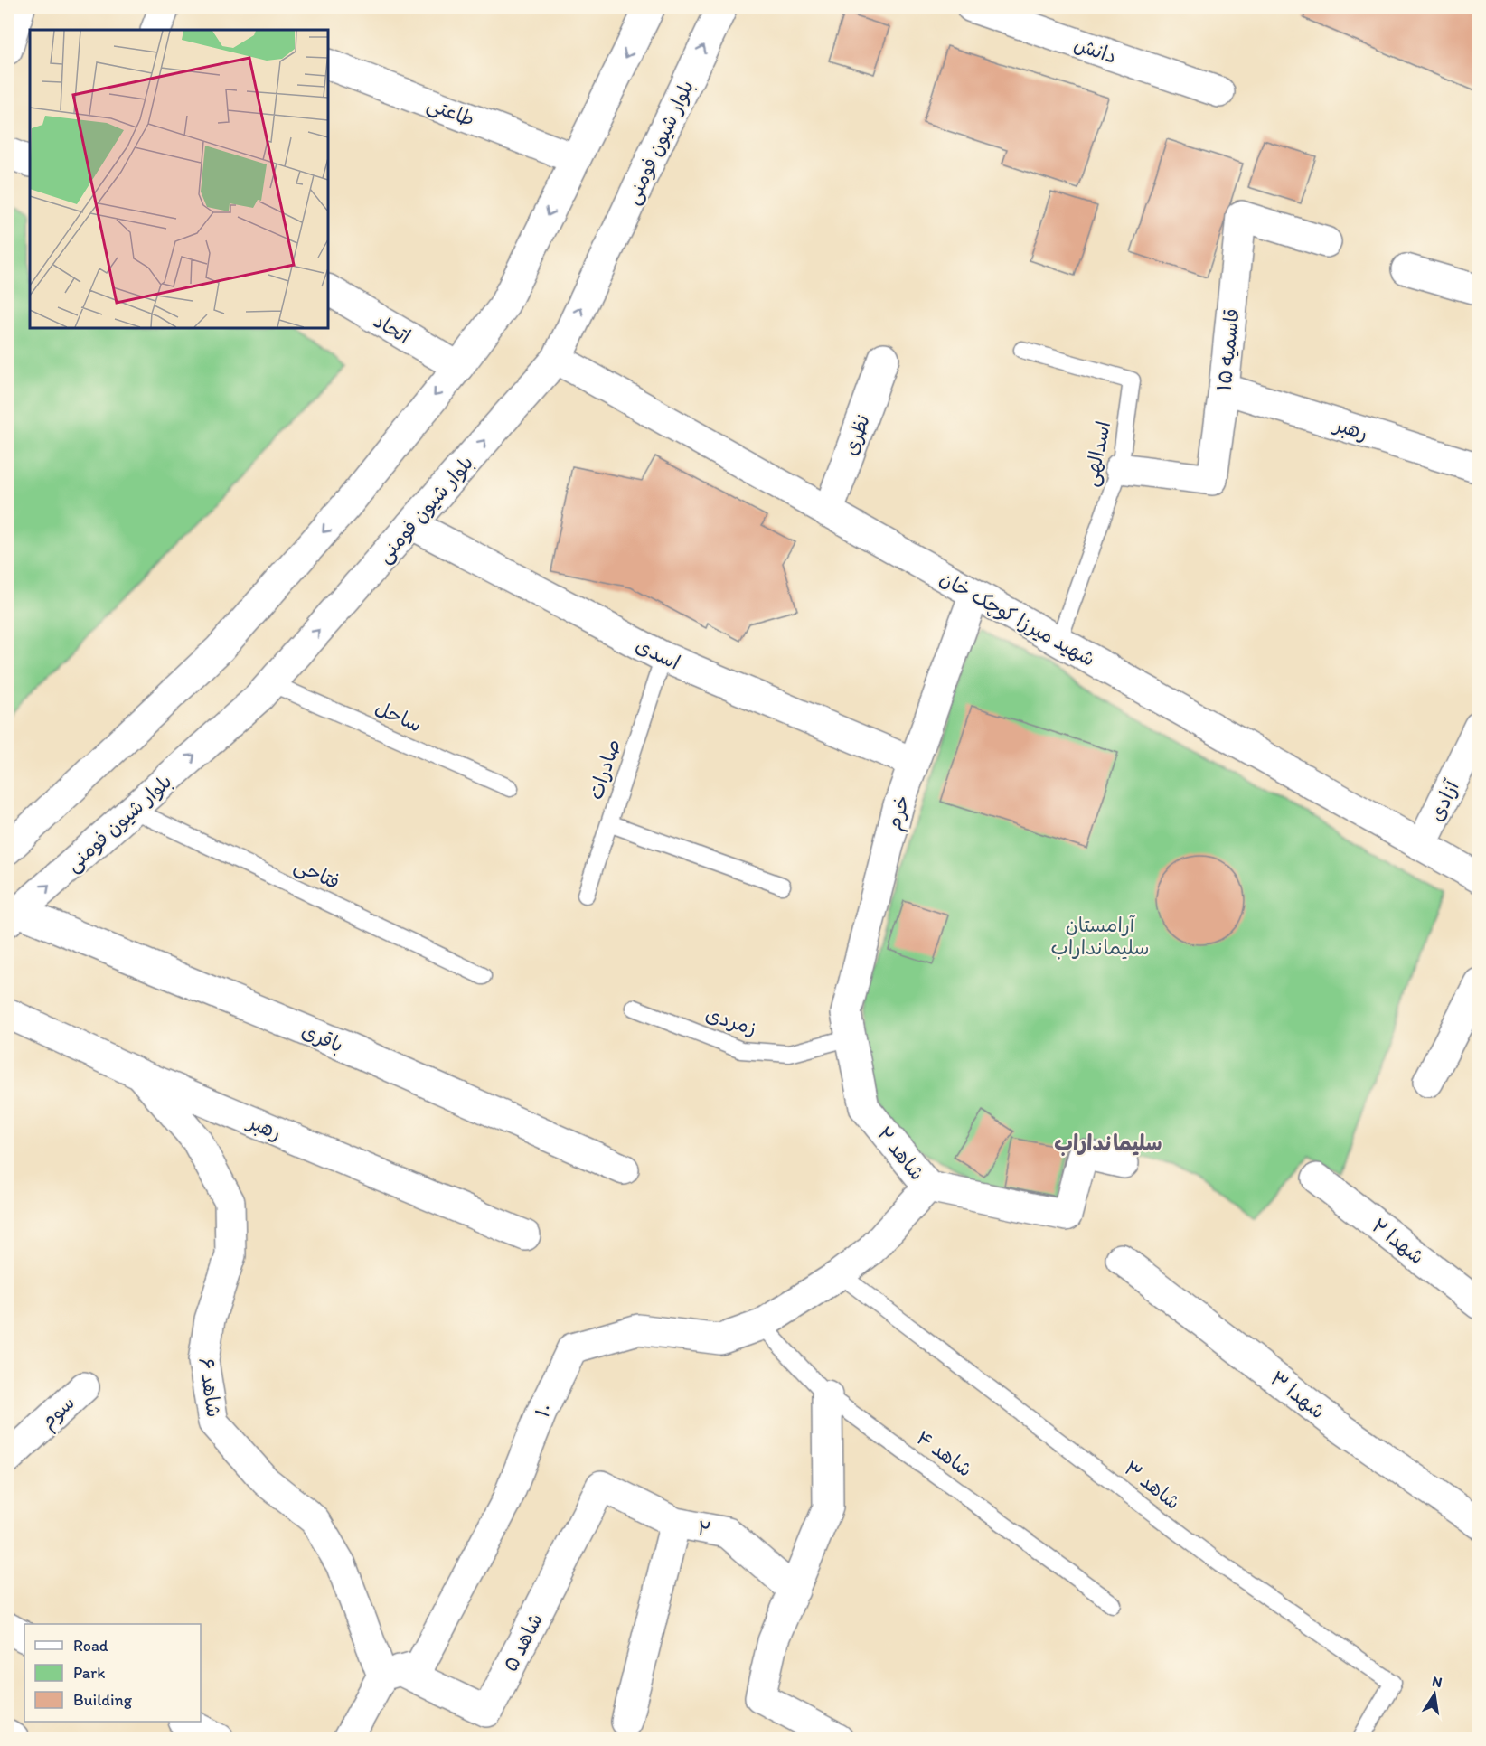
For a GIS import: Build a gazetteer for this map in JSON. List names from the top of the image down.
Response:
{
  "streets": {
    "street": [
      "دانش",
      "طاعتی",
      "بلوار شیون فومنی",
      "اتحاد",
      "قاسمیه ۱۵",
      "رهبر",
      "نظری",
      "شهید میرزا کوچک خان",
      "اسدی",
      "آزادی",
      "خرم",
      "باقری",
      "شاهد ۲",
      "شهدا ۲",
      "شاهد ۶",
      "شهدا ۳",
      "۱۰",
      "سوم",
      "۲",
      "شاهد ۵"
    ],
    "lane": [
      "اسدالهی",
      "ساحل",
      "صادرات",
      "فتاحی",
      "زمردی",
      "شاهد ۴",
      "شاهد ۳"
    ]
  },
  "crossings": [
    ["بلوار شیون فومنی", "شهید میرزا کوچک خان"],
    ["بلوار شیون فومنی", "اسدی"],
    ["بلوار شیون فومنی", "ساحل"],
    ["بلوار شیون فومنی", "فتاحی"],
    ["بلوار شیون فومنی", "باقری"],
    ["قاسمیه ۱۵", "رهبر"],
    ["قاسمیه ۱۵", "اسدالهی"],
    ["رهبر", "شاهد ۶"],
    ["نظری", "شهید میرزا کوچک خان"],
    ["اسدالهی", "شهید میرزا کوچک خان"],
    ["شهید میرزا کوچک خان", "آزادی"],
    ["شهید میرزا کوچک خان", "خرم"],
    ["اسدی", "صادرات"],
    ["اسدی", "خرم"],
    ["خرم", "زمردی"],
    ["خرم", "شاهد ۲"],
    ["زمردی", "شاهد ۲"],
    ["شاهد ۲", "۱۰"],
    ["شاهد ۶", "۱۰"],
    ["شاهد ۶", "شاهد ۵"],
    ["۱۰", "شاهد ۴"],
    ["۱۰", "شاهد ۳"],
    ["۱۰", "شاهد ۵"],
    ["۲", "شاهد ۵"]
  ],
  "districts": ["سلیمانداراب"],
  "parks": ["آرامستان سلیمانداراب"],
  "legend": ["Road", "Park", "Building"],
  "north": "top"
}
